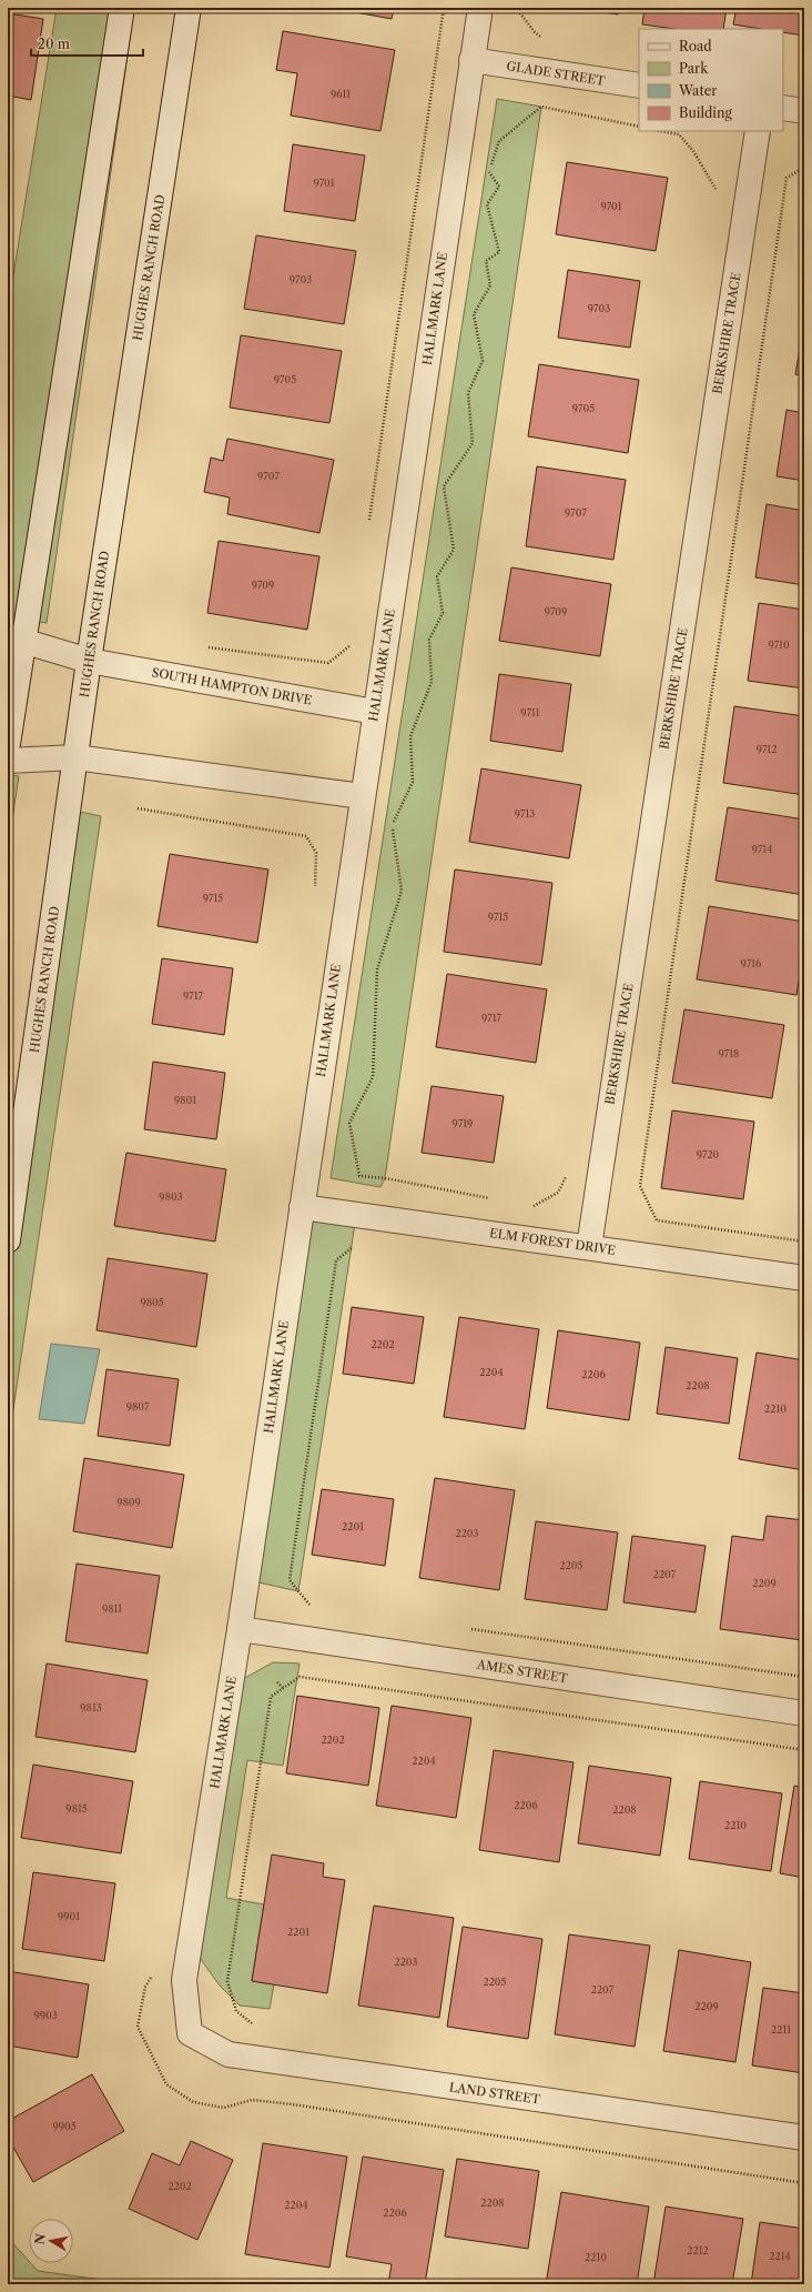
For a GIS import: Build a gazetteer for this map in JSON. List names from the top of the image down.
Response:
{
  "streets": {
    "street": [
      "GLADE STREET",
      "HUGHES RANCH ROAD",
      "HALLMARK LANE",
      "BERKSHIRE TRACE",
      "SOUTH HAMPTON DRIVE",
      "ELM FOREST DRIVE",
      "AMES STREET",
      "LAND STREET"
    ]
  },
  "crossings": [
    ["GLADE STREET", "HALLMARK LANE"],
    ["HUGHES RANCH ROAD", "SOUTH HAMPTON DRIVE"],
    ["HALLMARK LANE", "SOUTH HAMPTON DRIVE"],
    ["HALLMARK LANE", "ELM FOREST DRIVE"],
    ["HALLMARK LANE", "AMES STREET"],
    ["HALLMARK LANE", "LAND STREET"],
    ["BERKSHIRE TRACE", "ELM FOREST DRIVE"]
  ],
  "house_numbers": [
    "9611",
    "9701",
    "9701",
    "9703",
    "9703",
    "9705",
    "9705",
    "9707",
    "9707",
    "9709",
    "9709",
    "9710",
    "9711",
    "9712",
    "9713",
    "9714",
    "9715",
    "9715",
    "9716",
    "9717",
    "9717",
    "9718",
    "9801",
    "9719",
    "9720",
    "9803",
    "9805",
    "2202",
    "2204",
    "2206",
    "2208",
    "9807",
    "2210",
    "9809",
    "2201",
    "2203",
    "2205",
    "2207",
    "2209",
    "9811",
    "9813",
    "2202",
    "2204",
    "2206",
    "9815",
    "2208",
    "2210",
    "9901",
    "2201",
    "2203",
    "2205",
    "2207",
    "2209",
    "9903",
    "2211",
    "9905",
    "2202",
    "2208",
    "2204",
    "2206",
    "2212",
    "2214",
    "2210"
  ],
  "legend": [
    "Road",
    "Park",
    "Water",
    "Building"
  ],
  "scale_bar": "20 m",
  "north": "left"
}
